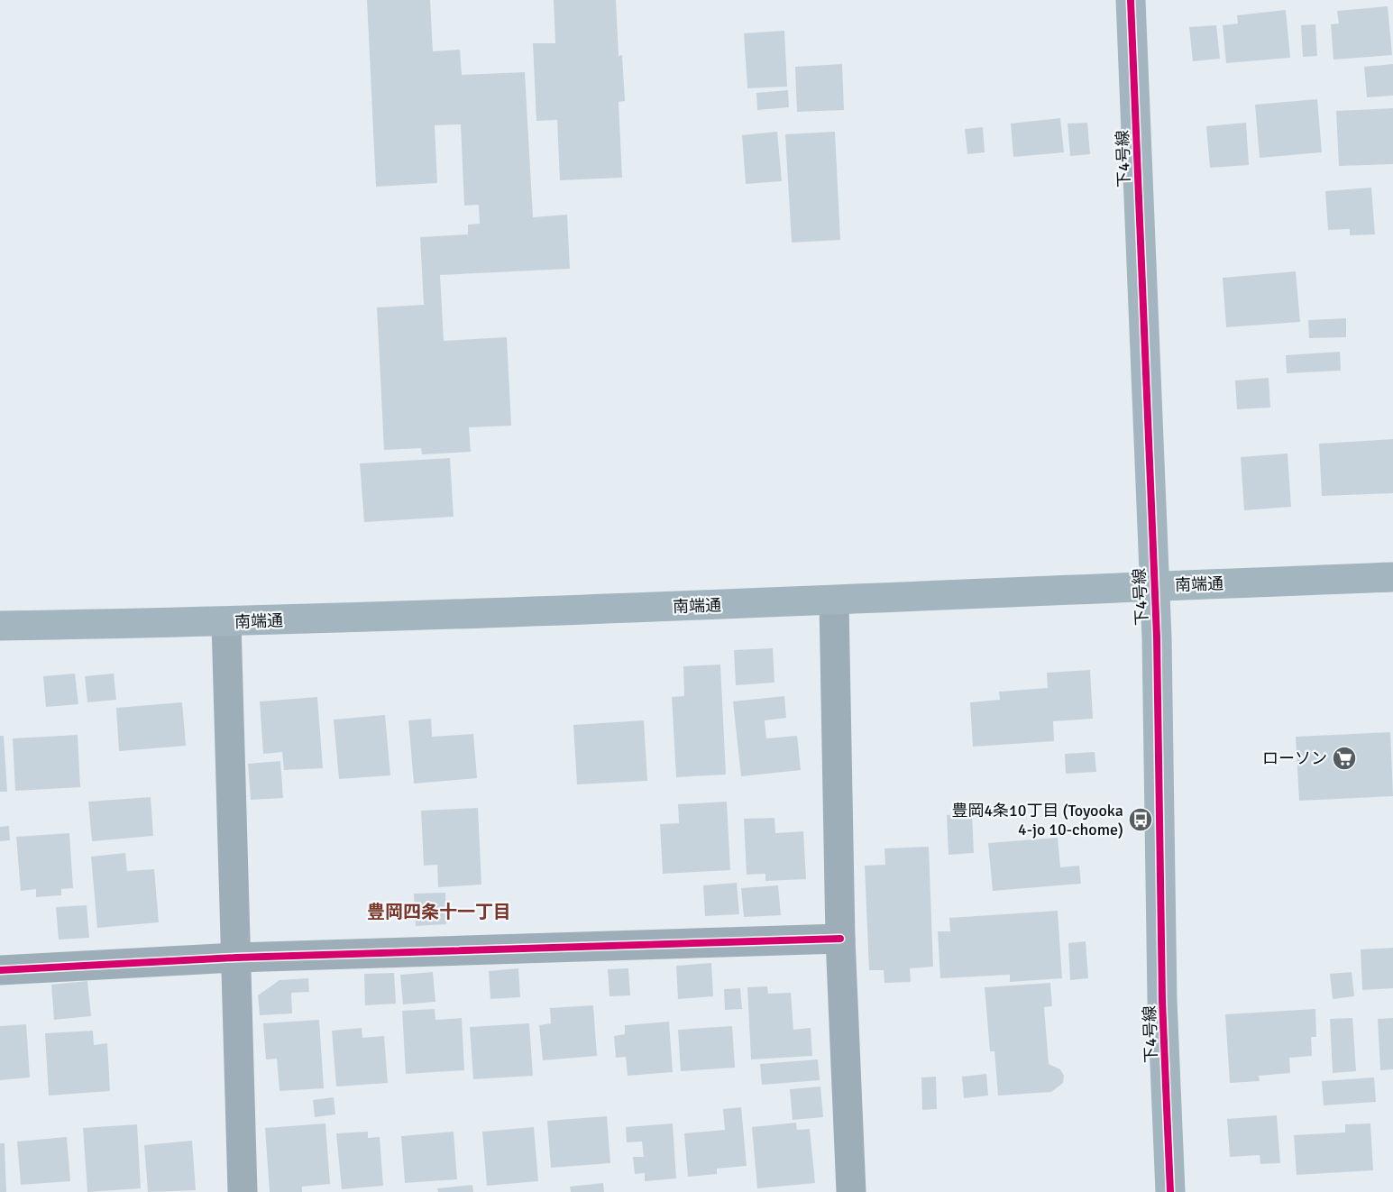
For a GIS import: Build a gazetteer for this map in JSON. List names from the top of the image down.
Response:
{
  "streets": {
    "main road": ["下4号線", "南端通"]
  },
  "crossings": [
    ["下4号線", "南端通"]
  ],
  "districts": ["豊岡四条十一丁目"],
  "places": {
    "supermarket": ["ローソン"],
    "bus stop": ["豊岡4条10丁目 (Toyooka 4-jo 10-chome)"]
  }
}
